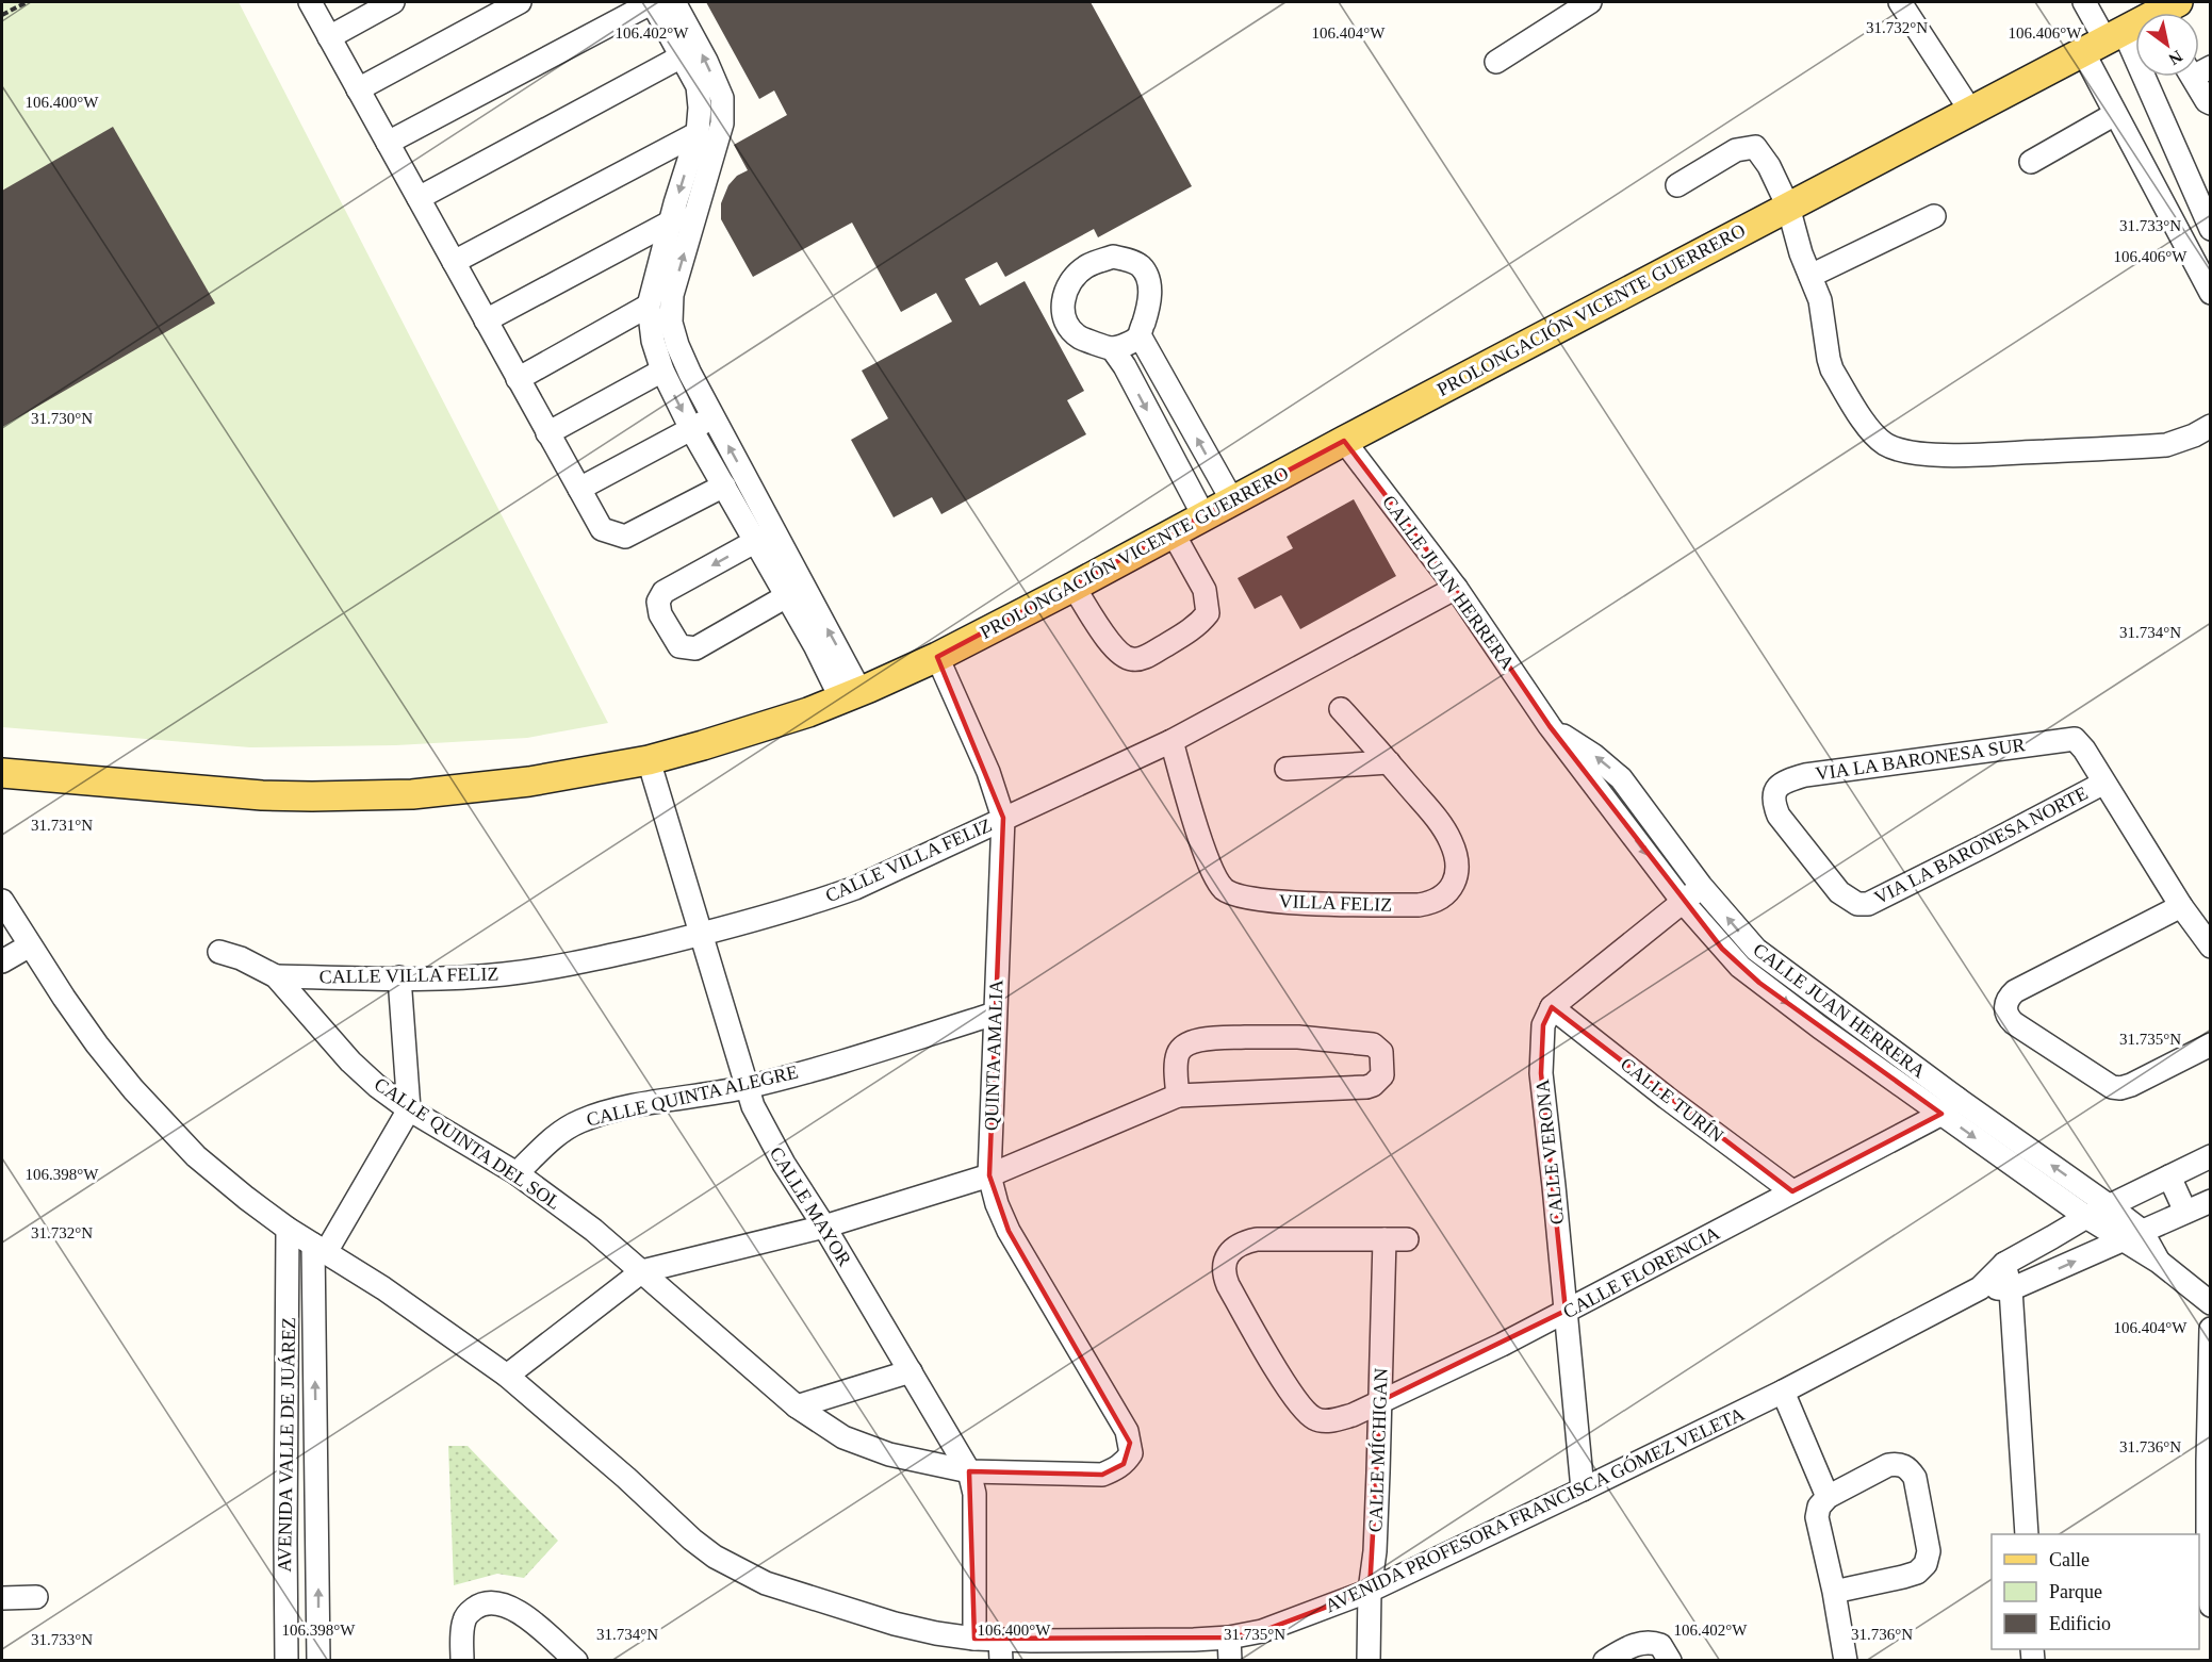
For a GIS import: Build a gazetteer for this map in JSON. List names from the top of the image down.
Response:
{
  "streets": {
    "main road": ["PROLONGACIÓN VICENTE GUERRERO"],
    "street": [
      "CALLE JUAN HERRERA",
      "VIA LA BARONESA SUR",
      "VIA LA BARONESA NORTE",
      "CALLE VILLA FELIZ",
      "VILLA FELIZ",
      "QUINTA AMALIA",
      "CALLE QUINTA ALEGRE",
      "CALLE TURÍN",
      "CALLE QUINTA DEL SOL",
      "CALLE VERONA",
      "CALLE MAYOR",
      "CALLE FLORENCIA",
      "AVENIDA VALLE DE JUÁREZ",
      "CALLE MÍCHIGAN",
      "AVENIDA PROFESORA FRANCISCA GÓMEZ VELETA"
    ]
  },
  "crossings": [
    ["PROLONGACIÓN VICENTE GUERRERO", "CALLE JUAN HERRERA"],
    ["PROLONGACIÓN VICENTE GUERRERO", "QUINTA AMALIA"],
    ["PROLONGACIÓN VICENTE GUERRERO", "CALLE MAYOR"],
    ["CALLE JUAN HERRERA", "CALLE VILLA FELIZ"],
    ["CALLE JUAN HERRERA", "CALLE FLORENCIA"],
    ["CALLE JUAN HERRERA", "AVENIDA PROFESORA FRANCISCA GÓMEZ VELETA"],
    ["VIA LA BARONESA SUR", "VIA LA BARONESA NORTE"],
    ["CALLE VILLA FELIZ", "VILLA FELIZ"],
    ["CALLE VILLA FELIZ", "QUINTA AMALIA"],
    ["CALLE VILLA FELIZ", "CALLE QUINTA DEL SOL"],
    ["CALLE VILLA FELIZ", "CALLE MAYOR"],
    ["QUINTA AMALIA", "CALLE QUINTA ALEGRE"],
    ["QUINTA AMALIA", "CALLE QUINTA DEL SOL"],
    ["CALLE QUINTA ALEGRE", "CALLE QUINTA DEL SOL"],
    ["CALLE QUINTA ALEGRE", "CALLE MAYOR"],
    ["CALLE TURÍN", "CALLE VERONA"],
    ["CALLE TURÍN", "CALLE FLORENCIA"],
    ["CALLE QUINTA DEL SOL", "CALLE MAYOR"],
    ["CALLE VERONA", "CALLE FLORENCIA"],
    ["CALLE VERONA", "AVENIDA PROFESORA FRANCISCA GÓMEZ VELETA"],
    ["CALLE MAYOR", "AVENIDA PROFESORA FRANCISCA GÓMEZ VELETA"],
    ["CALLE FLORENCIA", "CALLE MÍCHIGAN"],
    ["AVENIDA VALLE DE JUÁREZ", "AVENIDA PROFESORA FRANCISCA GÓMEZ VELETA"],
    ["CALLE MÍCHIGAN", "AVENIDA PROFESORA FRANCISCA GÓMEZ VELETA"]
  ],
  "legend": ["Calle", "Parque", "Edificio"],
  "north": "bottom right",
  "coordinates": [
    "31.732°N",
    "106.402°W",
    "106.404°W",
    "106.406°W",
    "106.400°W",
    "31.733°N",
    "31.730°N",
    "31.734°N",
    "31.731°N",
    "31.735°N",
    "106.398°W",
    "31.736°N"
  ]
}
